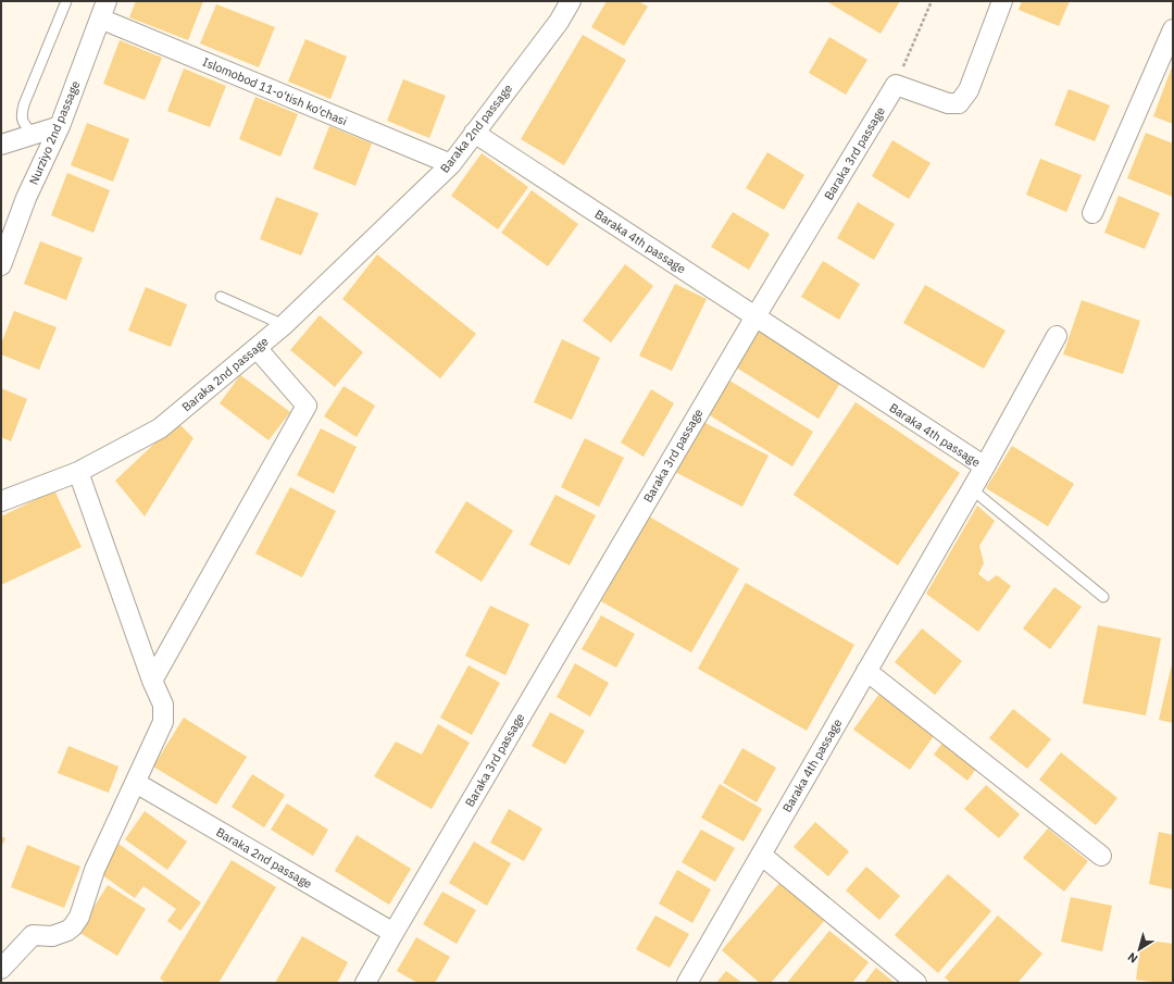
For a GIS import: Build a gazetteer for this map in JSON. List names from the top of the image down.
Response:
{
  "streets": {
    "street": [
      "Islomobod 11-o'tish ko'chasi",
      "Baraka 2nd passage",
      "Nurziyo 2nd passage",
      "Baraka 3rd passage",
      "Baraka 4th passage"
    ]
  },
  "crossings": [
    ["Islomobod 11-o'tish ko'chasi", "Baraka 2nd passage"],
    ["Islomobod 11-o'tish ko'chasi", "Nurziyo 2nd passage"],
    ["Baraka 2nd passage", "Baraka 3rd passage"],
    ["Baraka 2nd passage", "Baraka 4th passage"],
    ["Baraka 3rd passage", "Baraka 4th passage"]
  ],
  "north": "bottom left"
}
